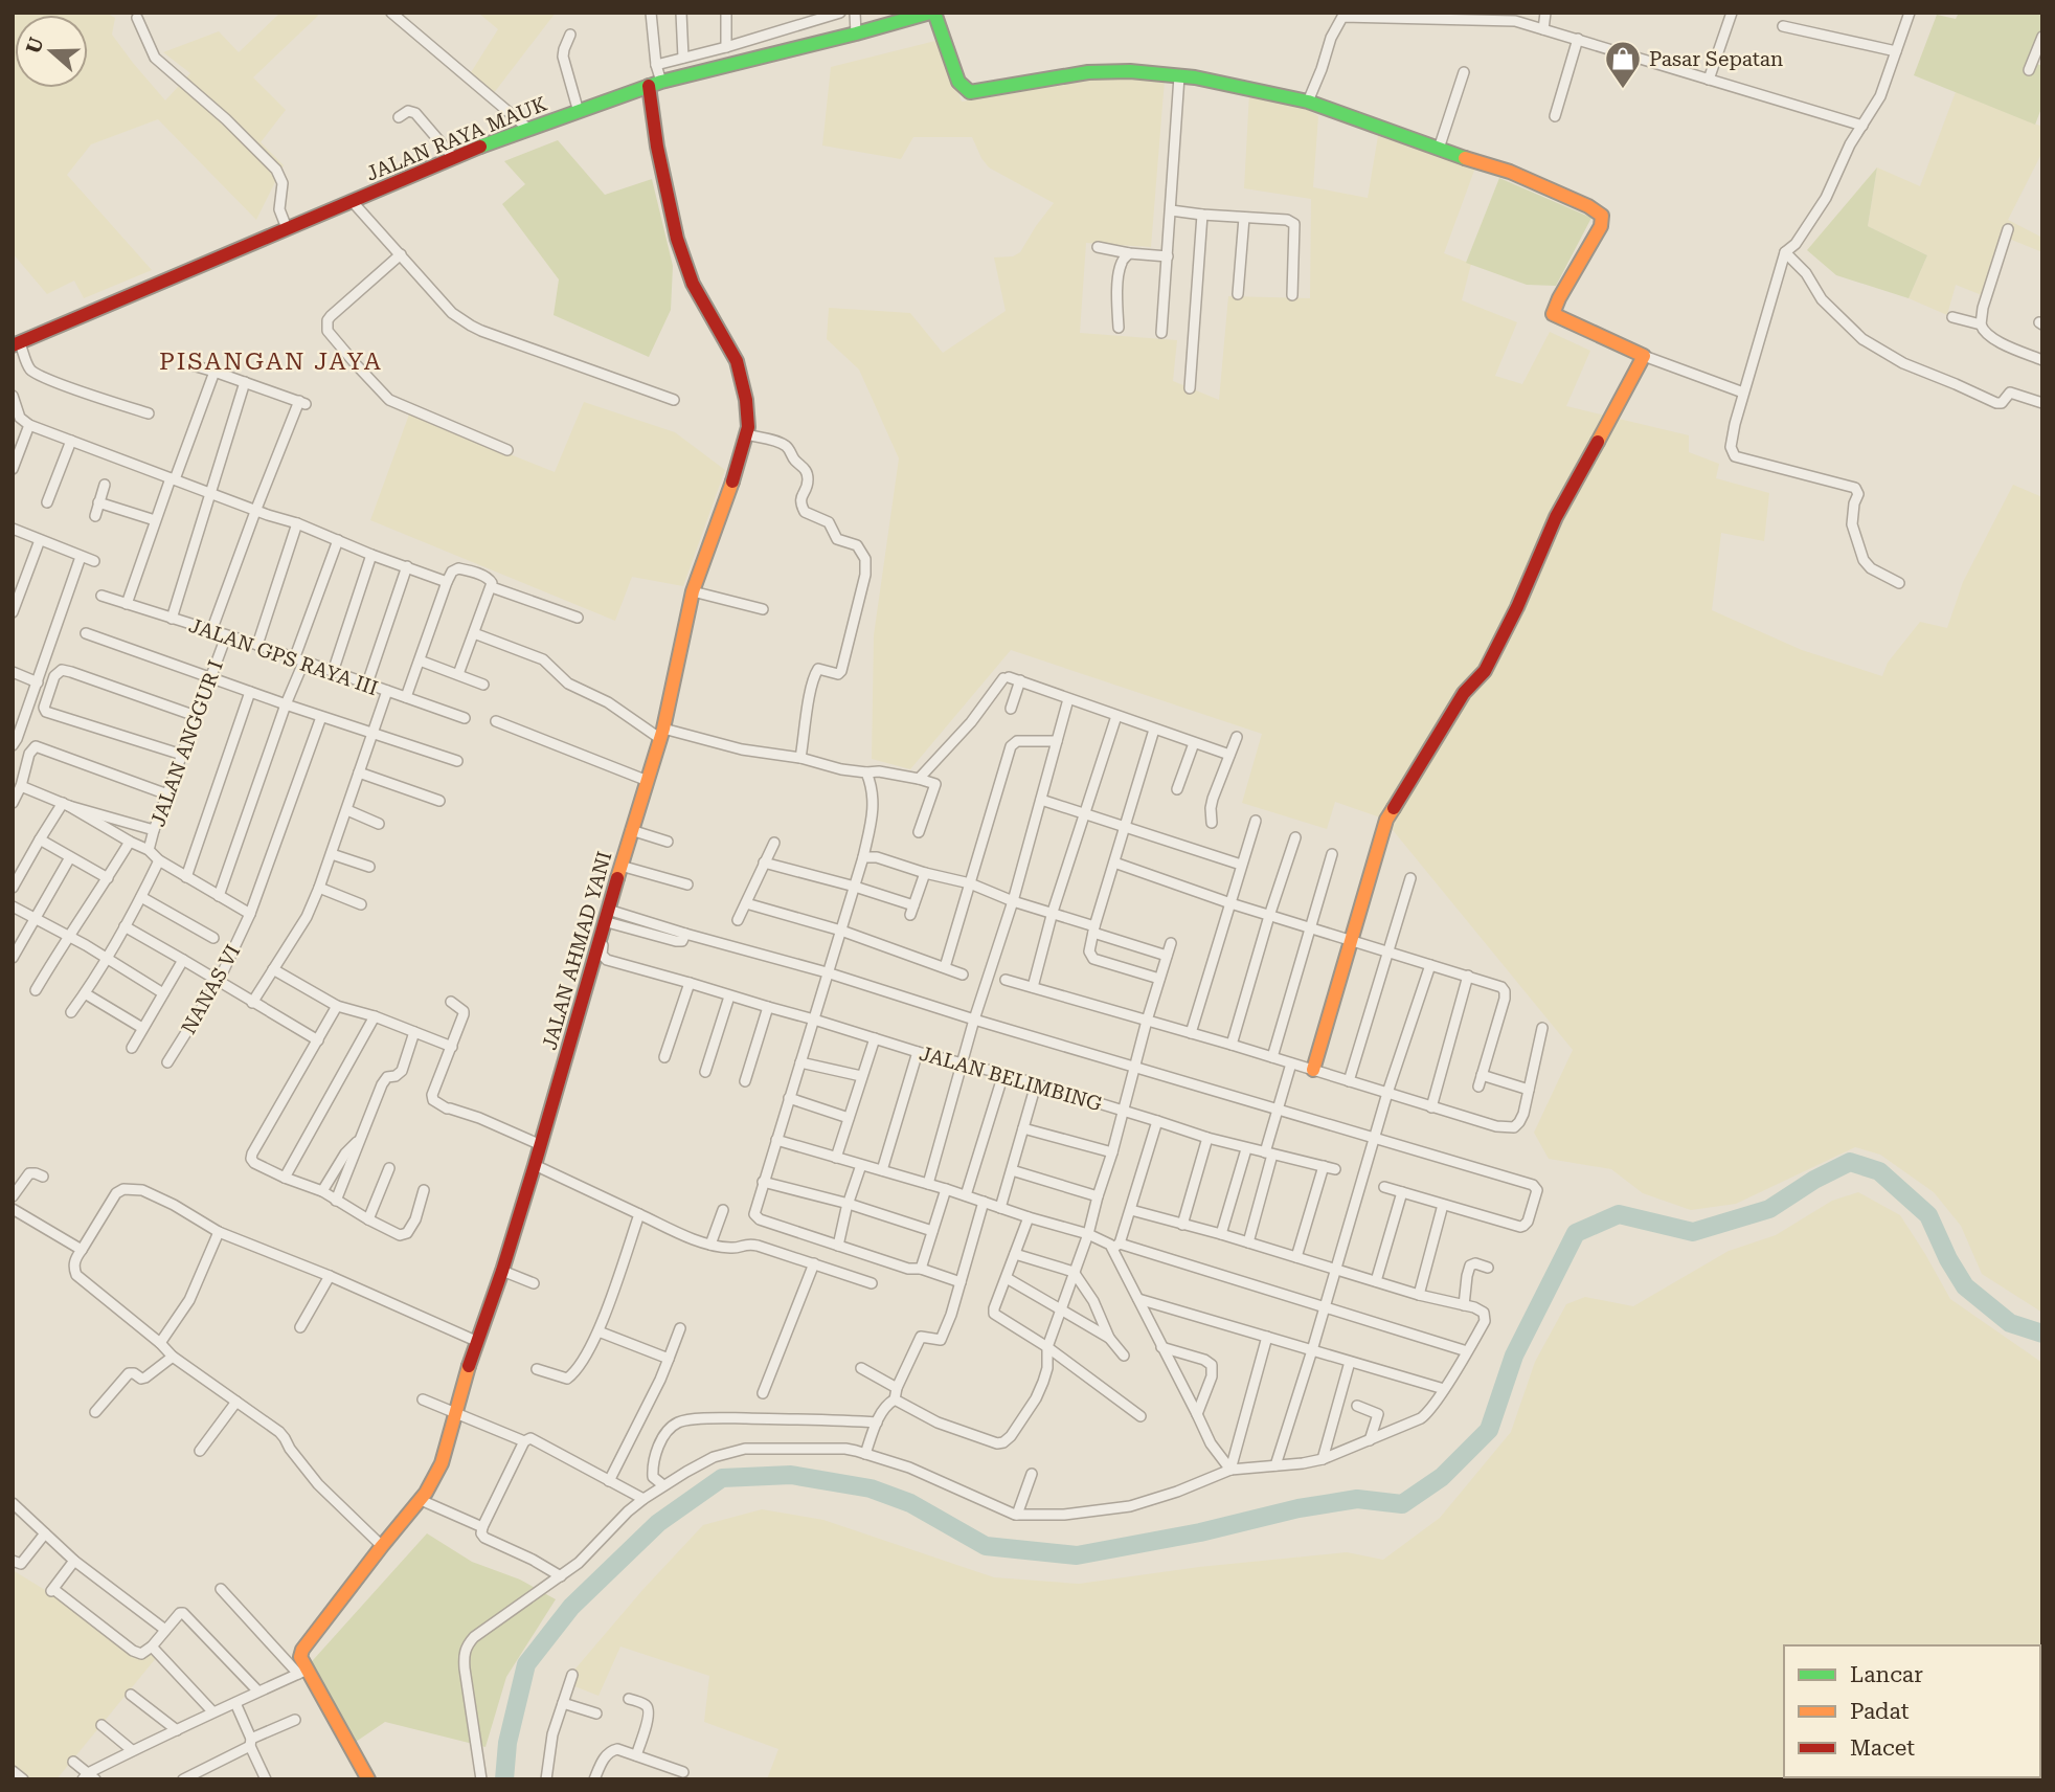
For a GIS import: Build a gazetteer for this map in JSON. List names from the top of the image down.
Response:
{
  "streets": {
    "street": [
      "JALAN RAYA MAUK",
      "JALAN GPS RAYA III",
      "JALAN ANGGUR I",
      "JALAN AHMAD YANI",
      "NANAS VI",
      "JALAN BELIMBING"
    ]
  },
  "crossings": [
    ["JALAN RAYA MAUK", "JALAN AHMAD YANI"],
    ["JALAN GPS RAYA III", "JALAN ANGGUR I"],
    ["JALAN AHMAD YANI", "JALAN BELIMBING"]
  ],
  "districts": ["PISANGAN JAYA"],
  "places": {
    "shop": ["Pasar Sepatan"]
  },
  "legend": ["Lancar", "Padat", "Macet"],
  "north": "left"
}
